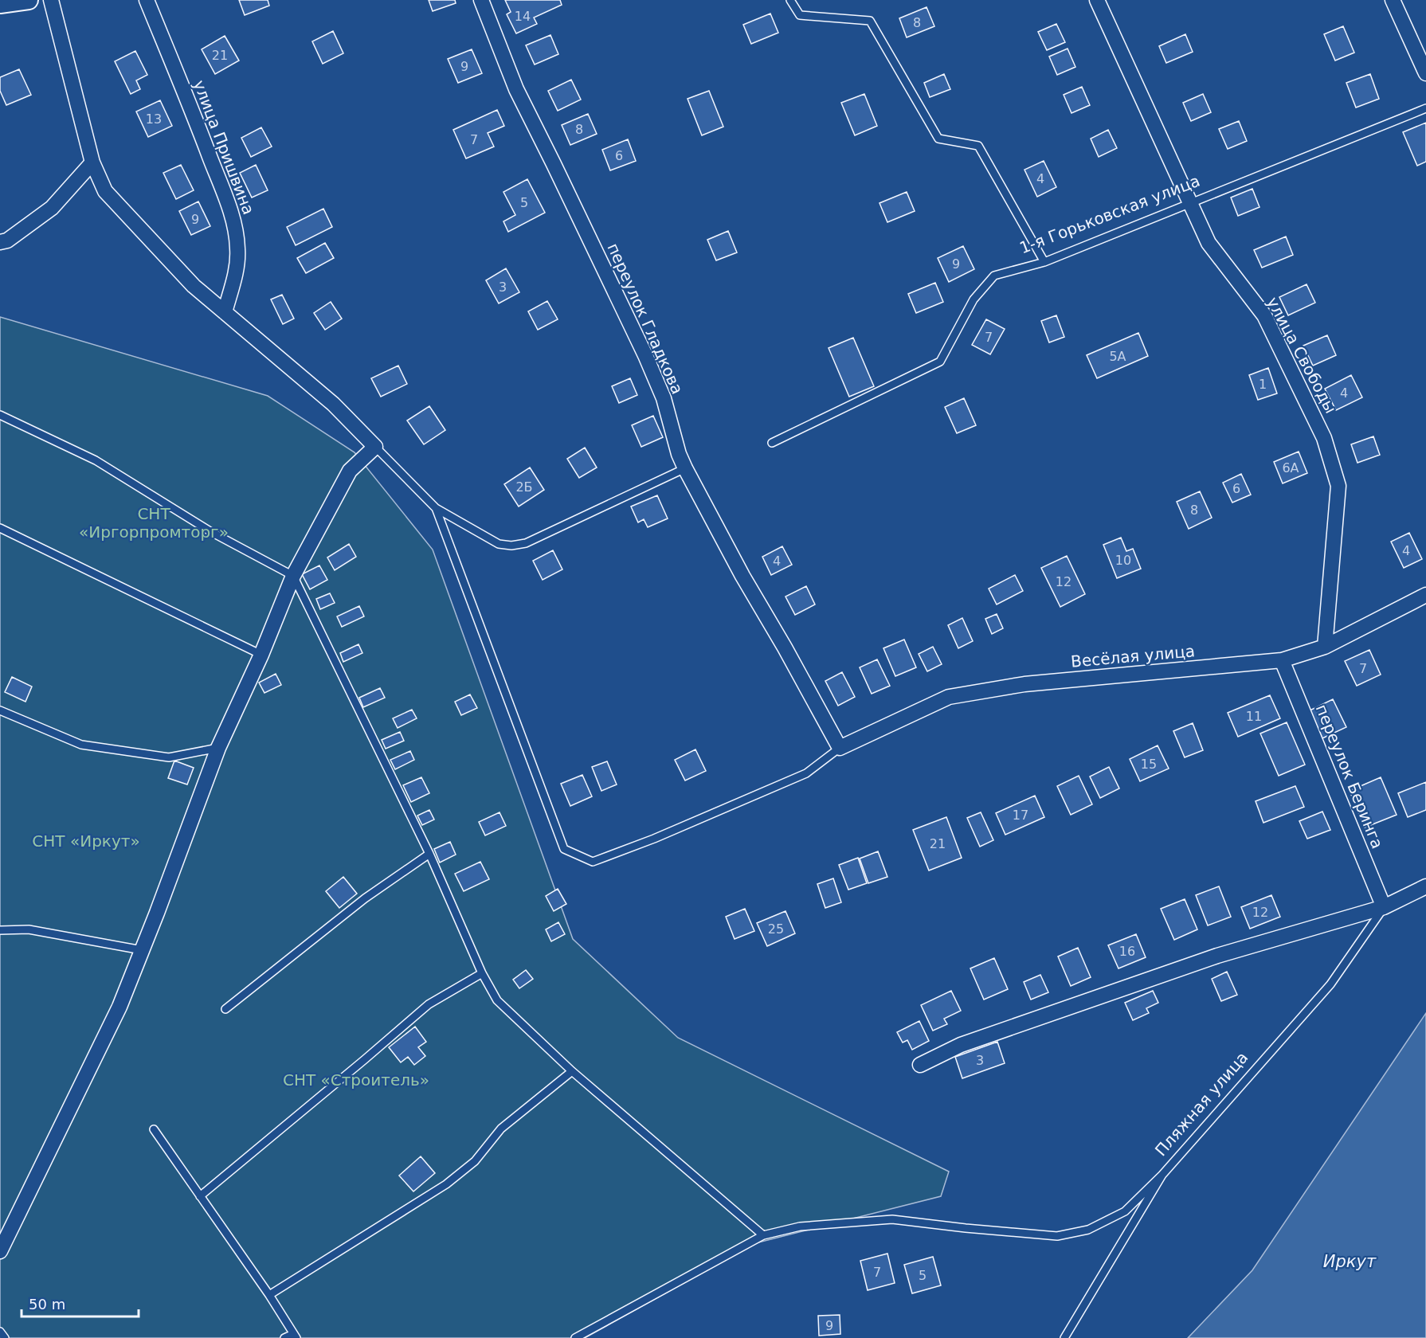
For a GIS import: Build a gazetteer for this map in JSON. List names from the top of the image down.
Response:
{
  "streets": {
    "street": [
      "улица Пришвина",
      "переулок Гладкова",
      "улица Свободы",
      "Весёлая улица",
      "переулок Беринга"
    ],
    "lane": ["1-я Горьковская улица", "Пляжная улица"]
  },
  "crossings": [
    ["1-я Горьковская улица", "улица Свободы"],
    ["переулок Гладкова", "Весёлая улица"],
    ["улица Свободы", "Весёлая улица"],
    ["Весёлая улица", "переулок Беринга"],
    ["переулок Беринга", "Пляжная улица"]
  ],
  "water": ["Иркут"],
  "parks": ["СНТ «Иргорпромторг»", "СНТ «Иркут»", "СНТ «Строитель»"],
  "house_numbers": [
    "14",
    "8",
    "21",
    "9",
    "13",
    "8",
    "7",
    "6",
    "4",
    "5",
    "9",
    "9",
    "3",
    "7",
    "5А",
    "1",
    "4",
    "6А",
    "2Б",
    "6",
    "8",
    "4",
    "10",
    "4",
    "12",
    "7",
    "11",
    "15",
    "17",
    "21",
    "12",
    "25",
    "16",
    "3",
    "7",
    "5",
    "9"
  ],
  "scale_bar": "50 m"
}
